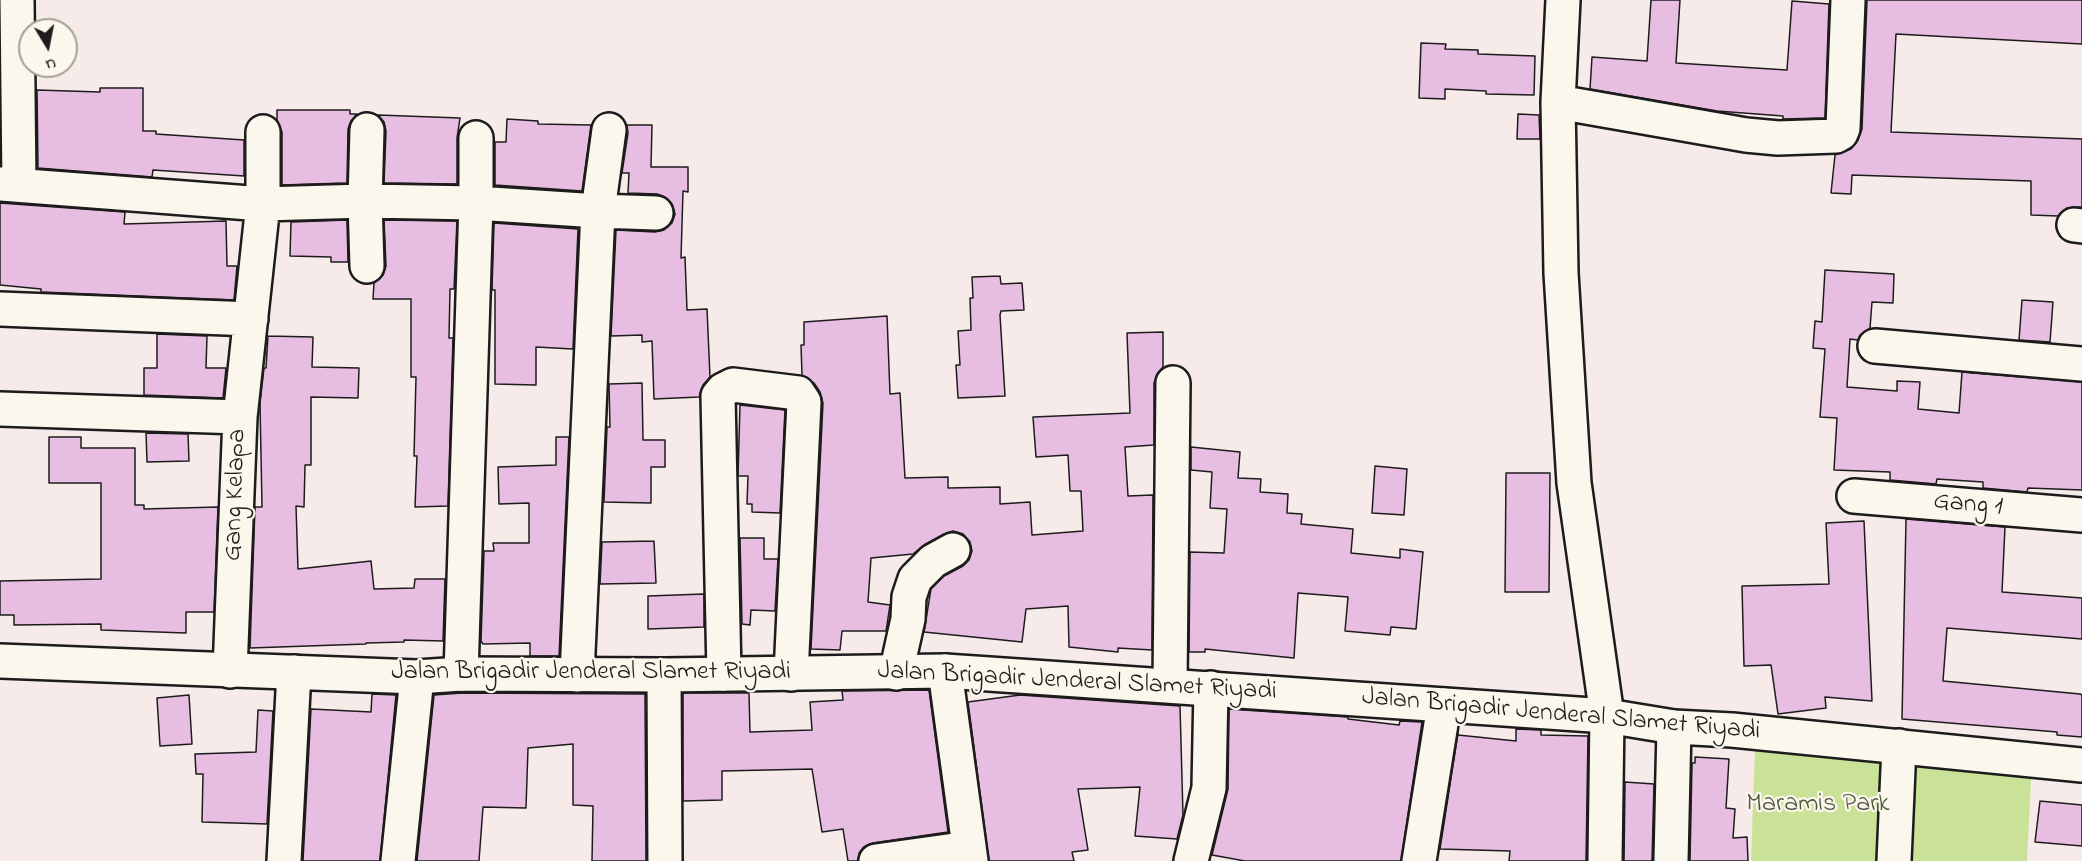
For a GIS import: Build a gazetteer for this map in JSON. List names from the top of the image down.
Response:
{
  "streets": {
    "street": ["Gang Kelapa", "Gang 1", "Jalan Brigadir Jenderal Slamet Riyadi"]
  },
  "crossings": [
    ["Gang Kelapa", "Jalan Brigadir Jenderal Slamet Riyadi"]
  ],
  "parks": ["Maramis Park"],
  "north": "bottom"
}
